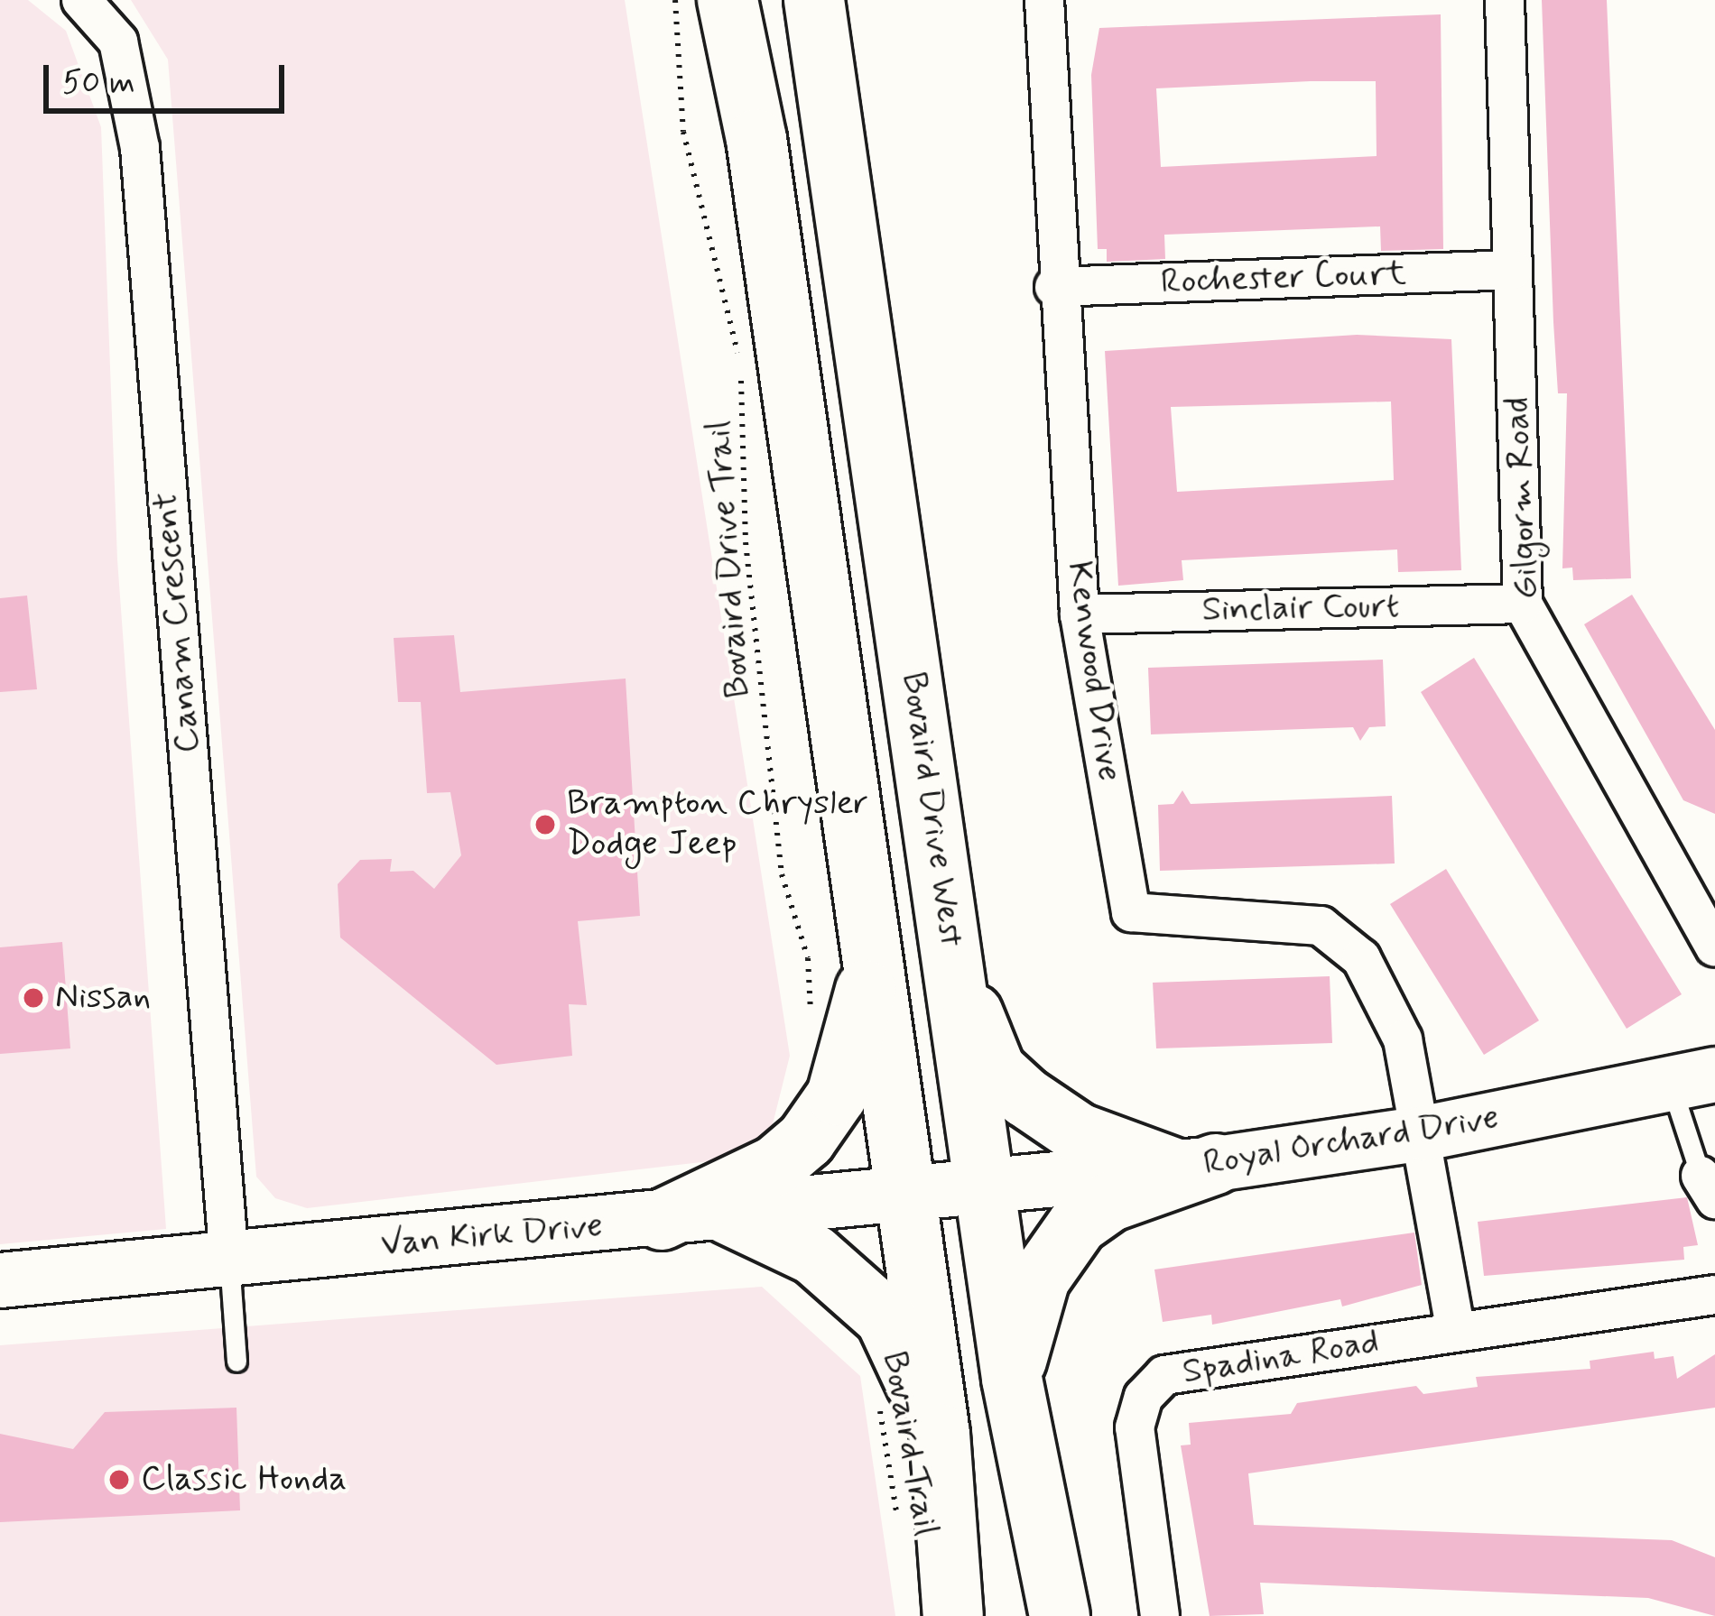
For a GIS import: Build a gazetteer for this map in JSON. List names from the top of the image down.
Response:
{
  "streets": {
    "main road": ["Bovaird Drive West"],
    "street": [
      "Rochester Court",
      "Gilgorm Road",
      "Sinclair Court",
      "Canam Crescent",
      "Kenwood Drive",
      "Royal Orchard Drive",
      "Van Kirk Drive",
      "Spadina Road"
    ],
    "path": ["Bovaird Drive Trail", "Bovaird Trail"]
  },
  "crossings": [
    ["Rochester Court", "Gilgorm Road"],
    ["Rochester Court", "Kenwood Drive"],
    ["Gilgorm Road", "Sinclair Court"],
    ["Sinclair Court", "Kenwood Drive"],
    ["Canam Crescent", "Van Kirk Drive"],
    ["Kenwood Drive", "Royal Orchard Drive"],
    ["Bovaird Drive West", "Royal Orchard Drive"],
    ["Bovaird Drive West", "Van Kirk Drive"],
    ["Royal Orchard Drive", "Van Kirk Drive"]
  ],
  "places": ["Brampton Chrysler Dodge Jeep", "Nissan", "Classic Honda"],
  "scale_bar": "50 m"
}
